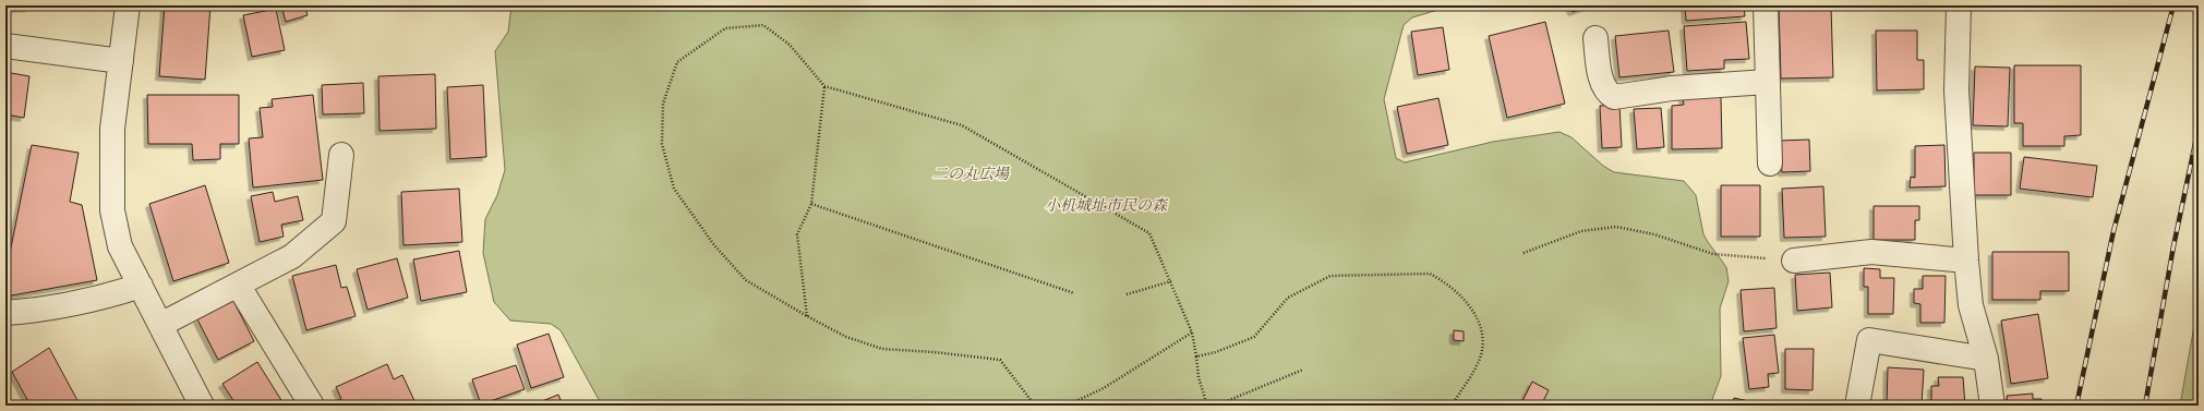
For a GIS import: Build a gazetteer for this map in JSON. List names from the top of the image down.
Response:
{
  "parks": ["二の丸広場", "小机城址市民の森"]
}
